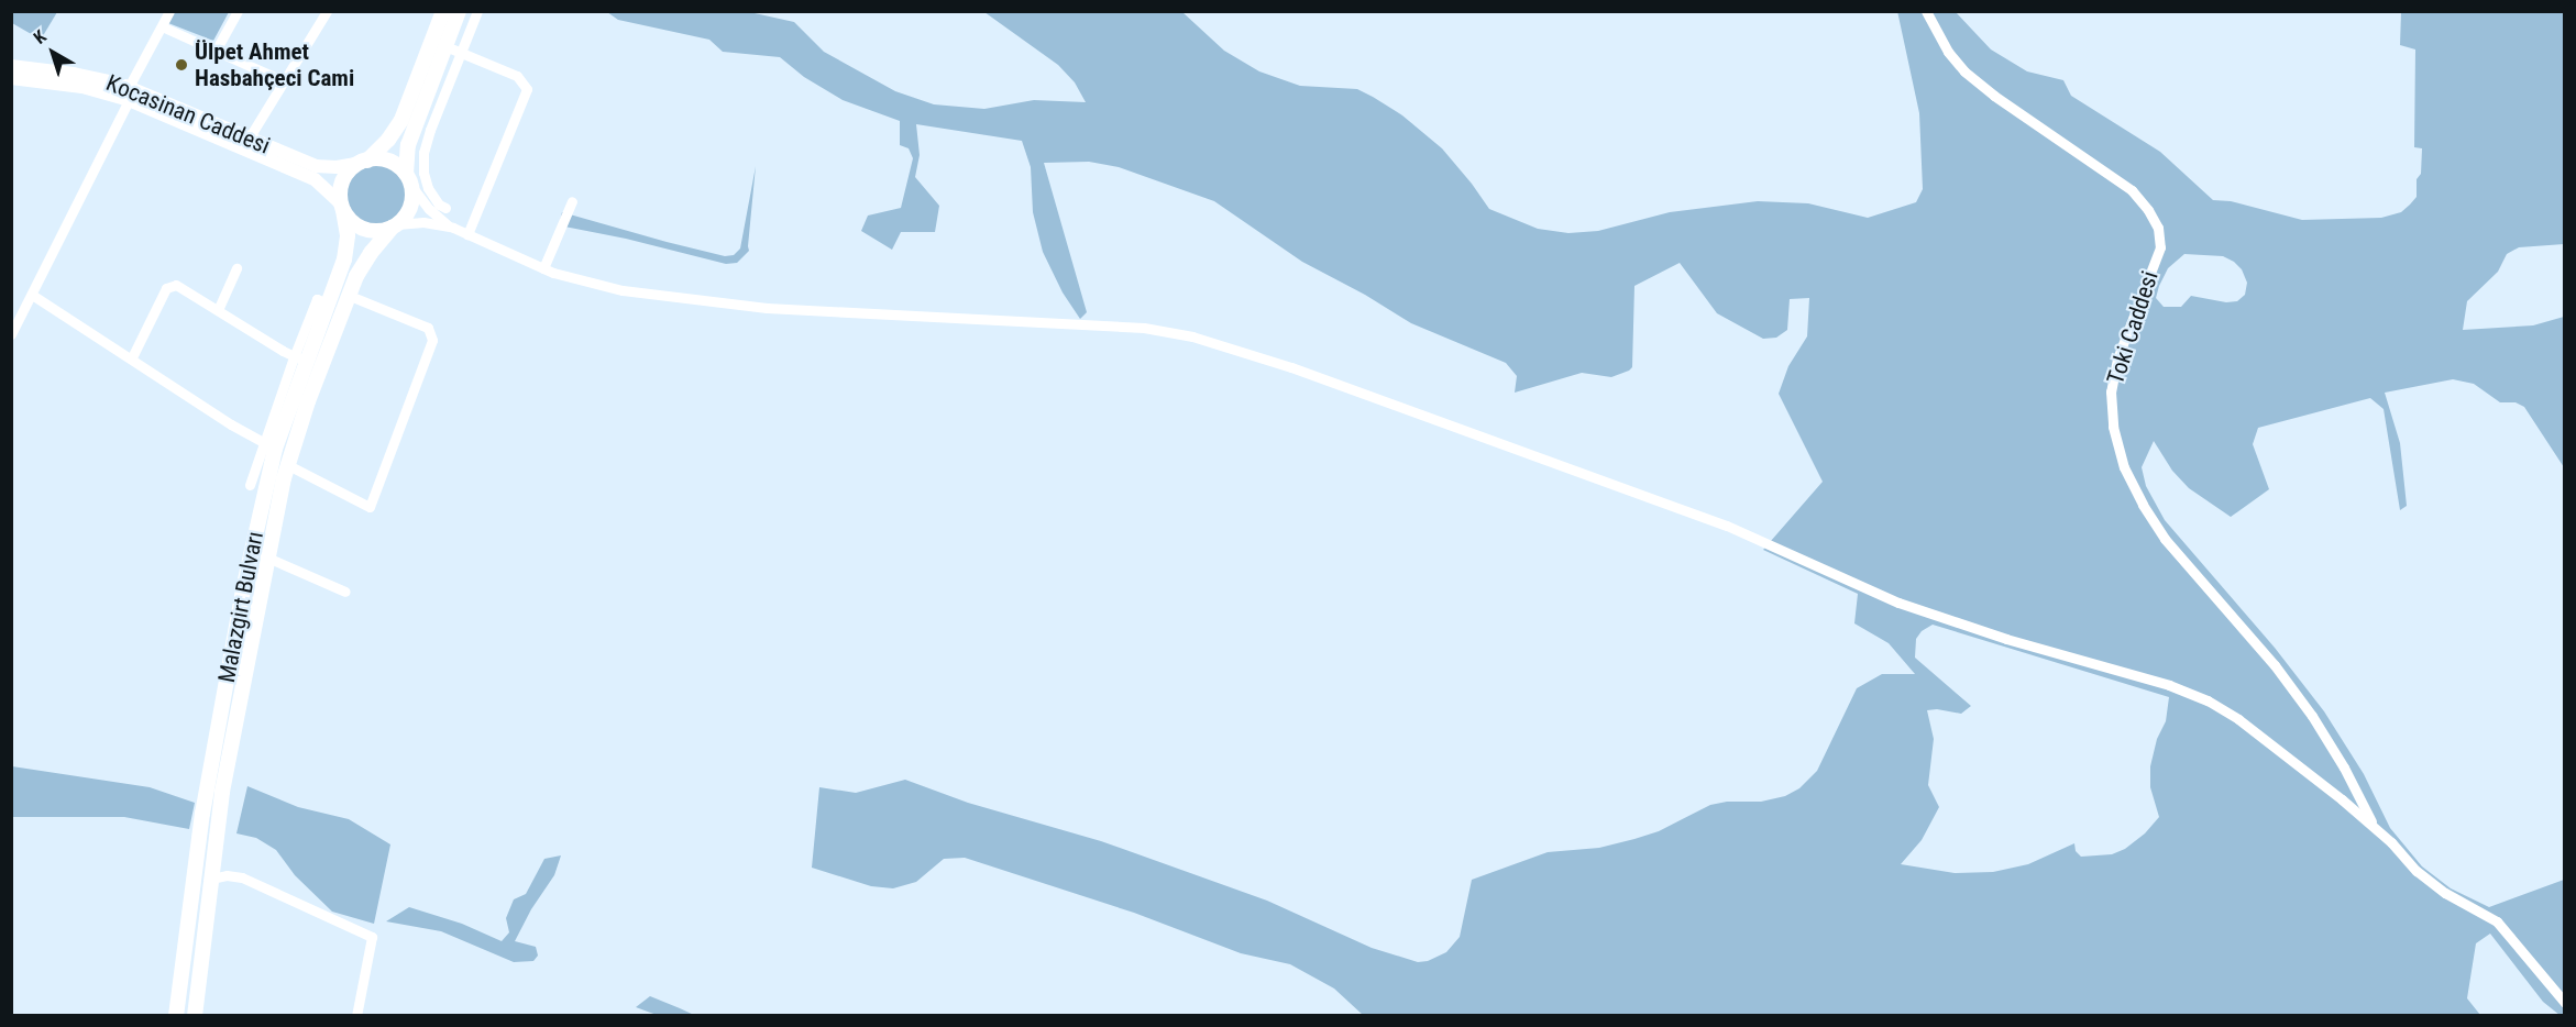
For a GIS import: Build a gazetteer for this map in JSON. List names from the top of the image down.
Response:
{
  "streets": {
    "highway": ["Malazgirt Bulvarı"],
    "main road": ["Kocasinan Caddesi"],
    "street": ["Toki Caddesi"]
  },
  "crossings": [
    ["Kocasinan Caddesi", "Malazgirt Bulvarı"]
  ],
  "places": ["Ülpet Ahmet Hasbahçeci Cami"],
  "north": "top left"
}
